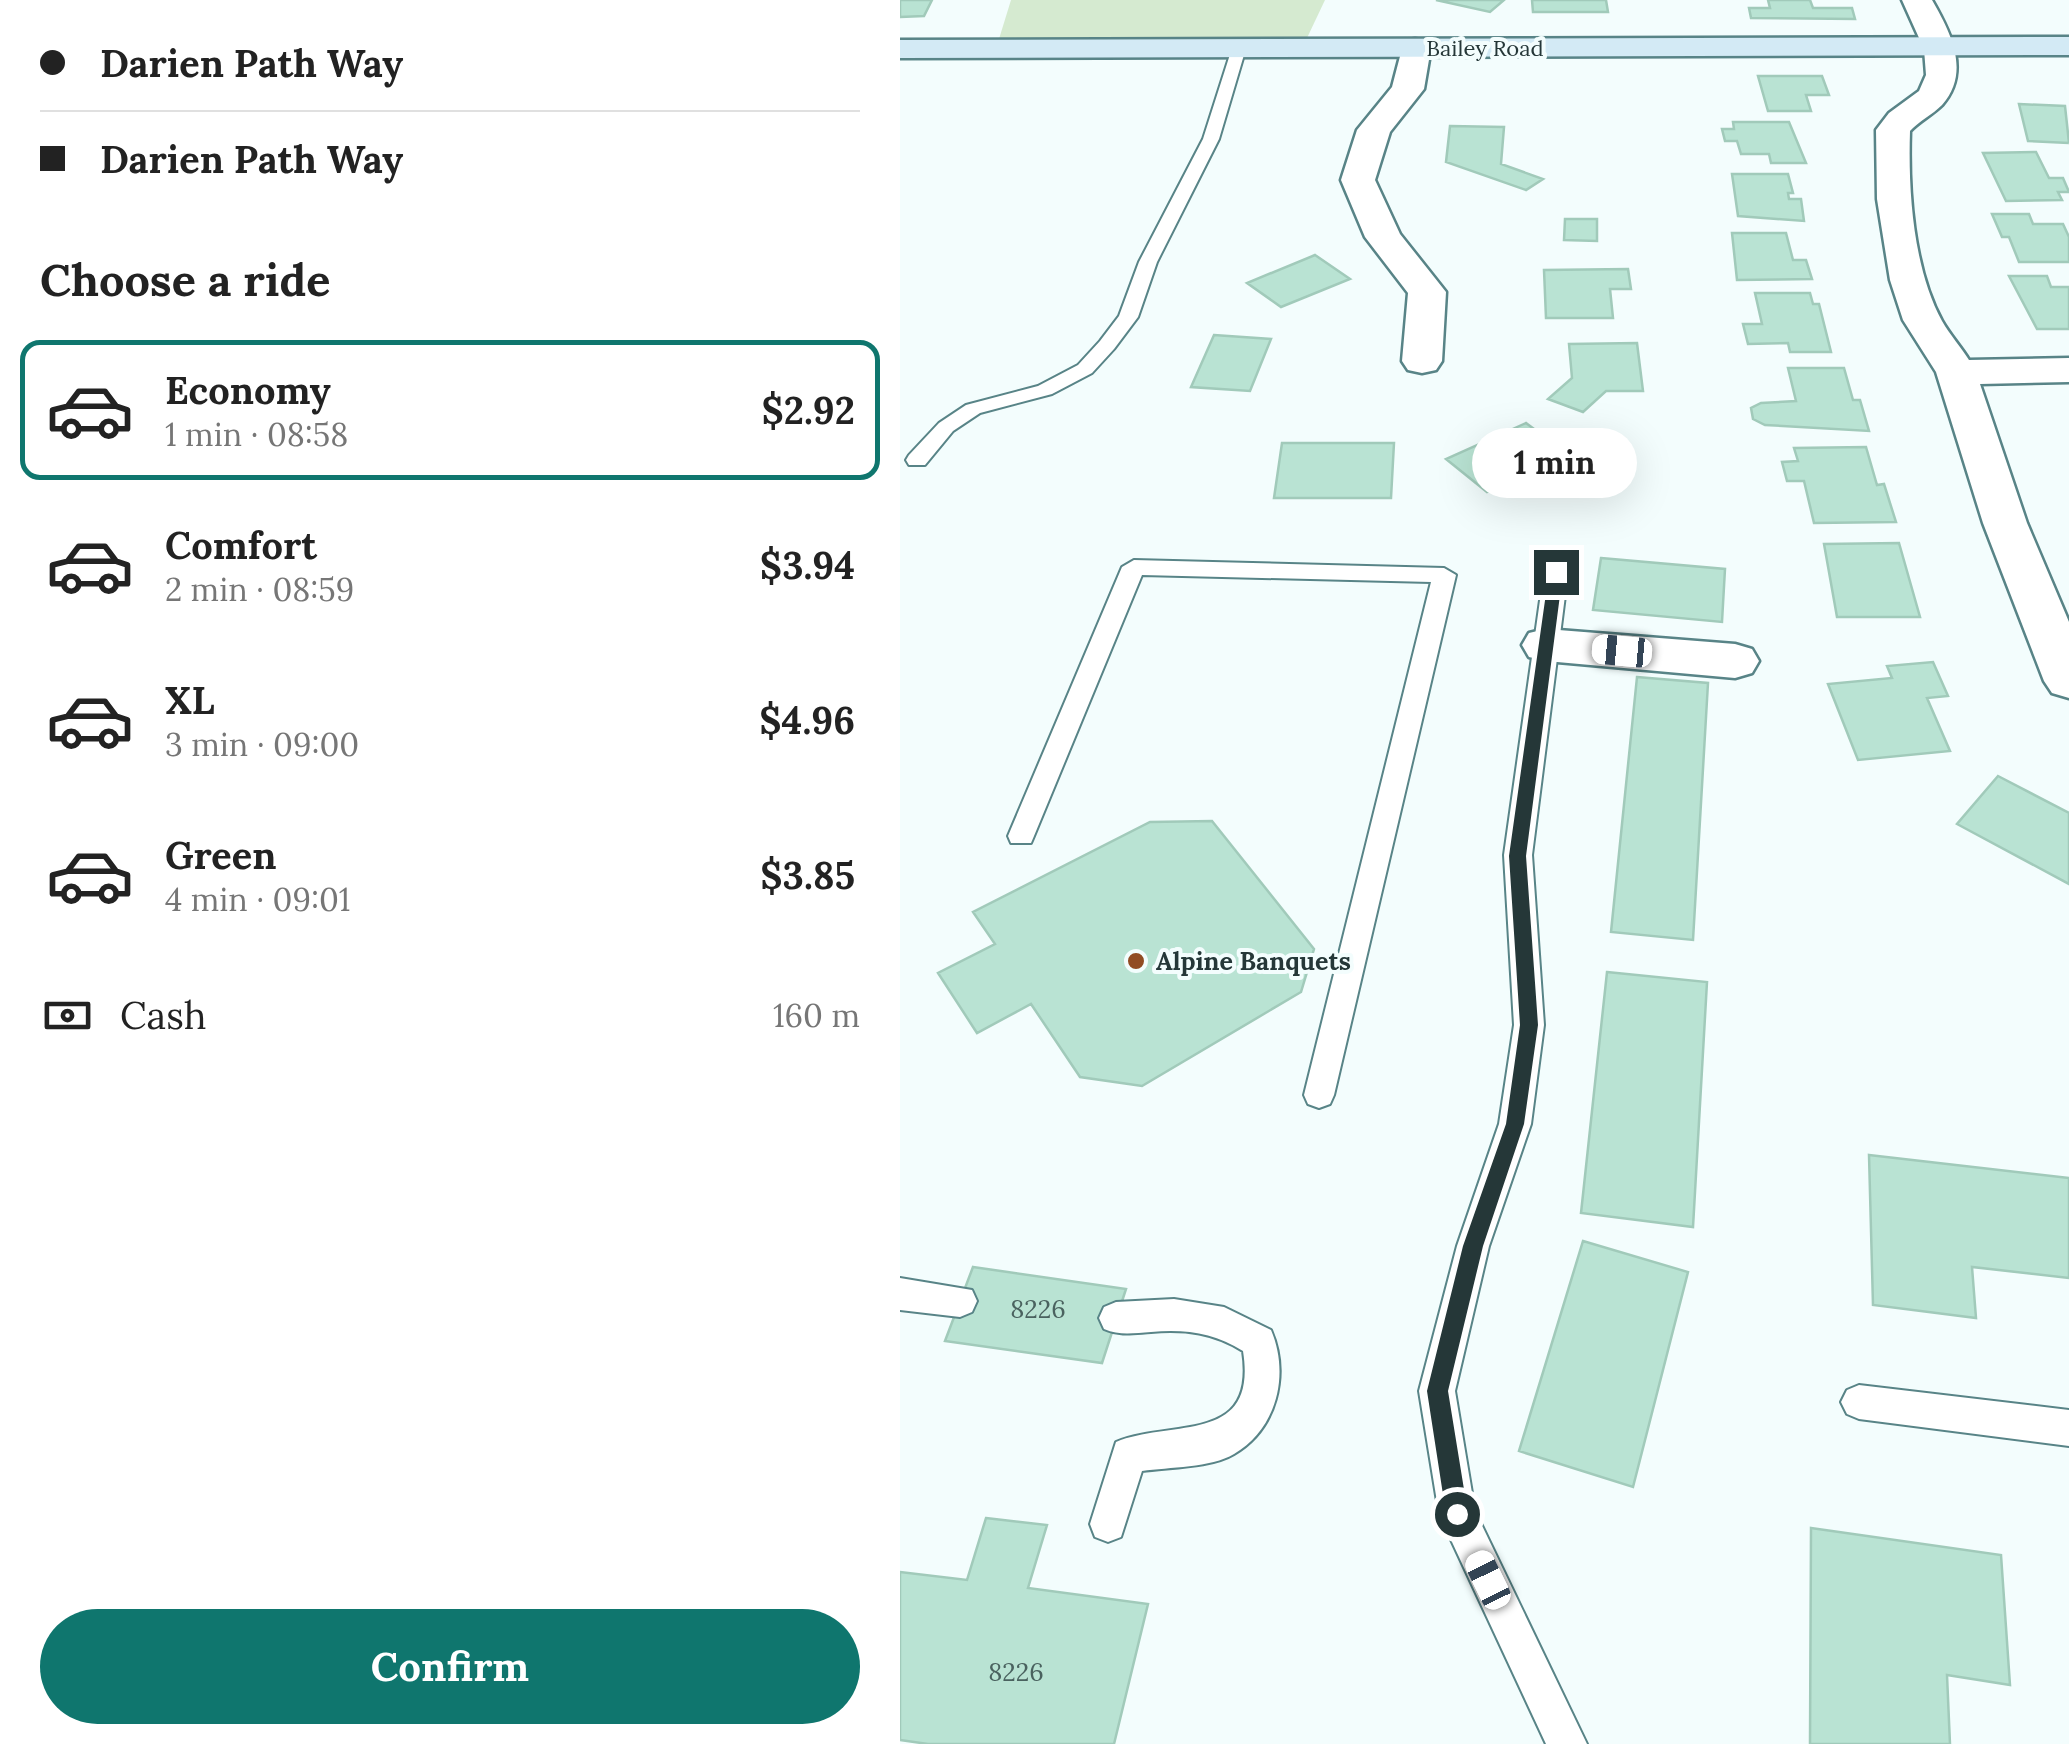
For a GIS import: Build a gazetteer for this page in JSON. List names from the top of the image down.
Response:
{
  "streets": {
    "street": ["Bailey Road"]
  },
  "places": ["Alpine Banquets"],
  "house_numbers": ["8226", "8226"],
  "page": {
    "banner": ["Darien Path Way", "Darien Path Way"],
    "heading": "Choose a ride",
    "list": [
      {
        "name": "Economy",
        "note": "1 min · 08:58",
        "value": "$2.92"
      },
      {
        "name": "Comfort",
        "note": "2 min · 08:59",
        "value": "$3.94"
      },
      {
        "name": "XL",
        "note": "3 min · 09:00",
        "value": "$4.96"
      },
      {
        "name": "Green",
        "note": "4 min · 09:01",
        "value": "$3.85"
      }
    ],
    "bubble": "1 min",
    "pay": ["Cash", "160 m"],
    "buttons": "Confirm"
  }
}
